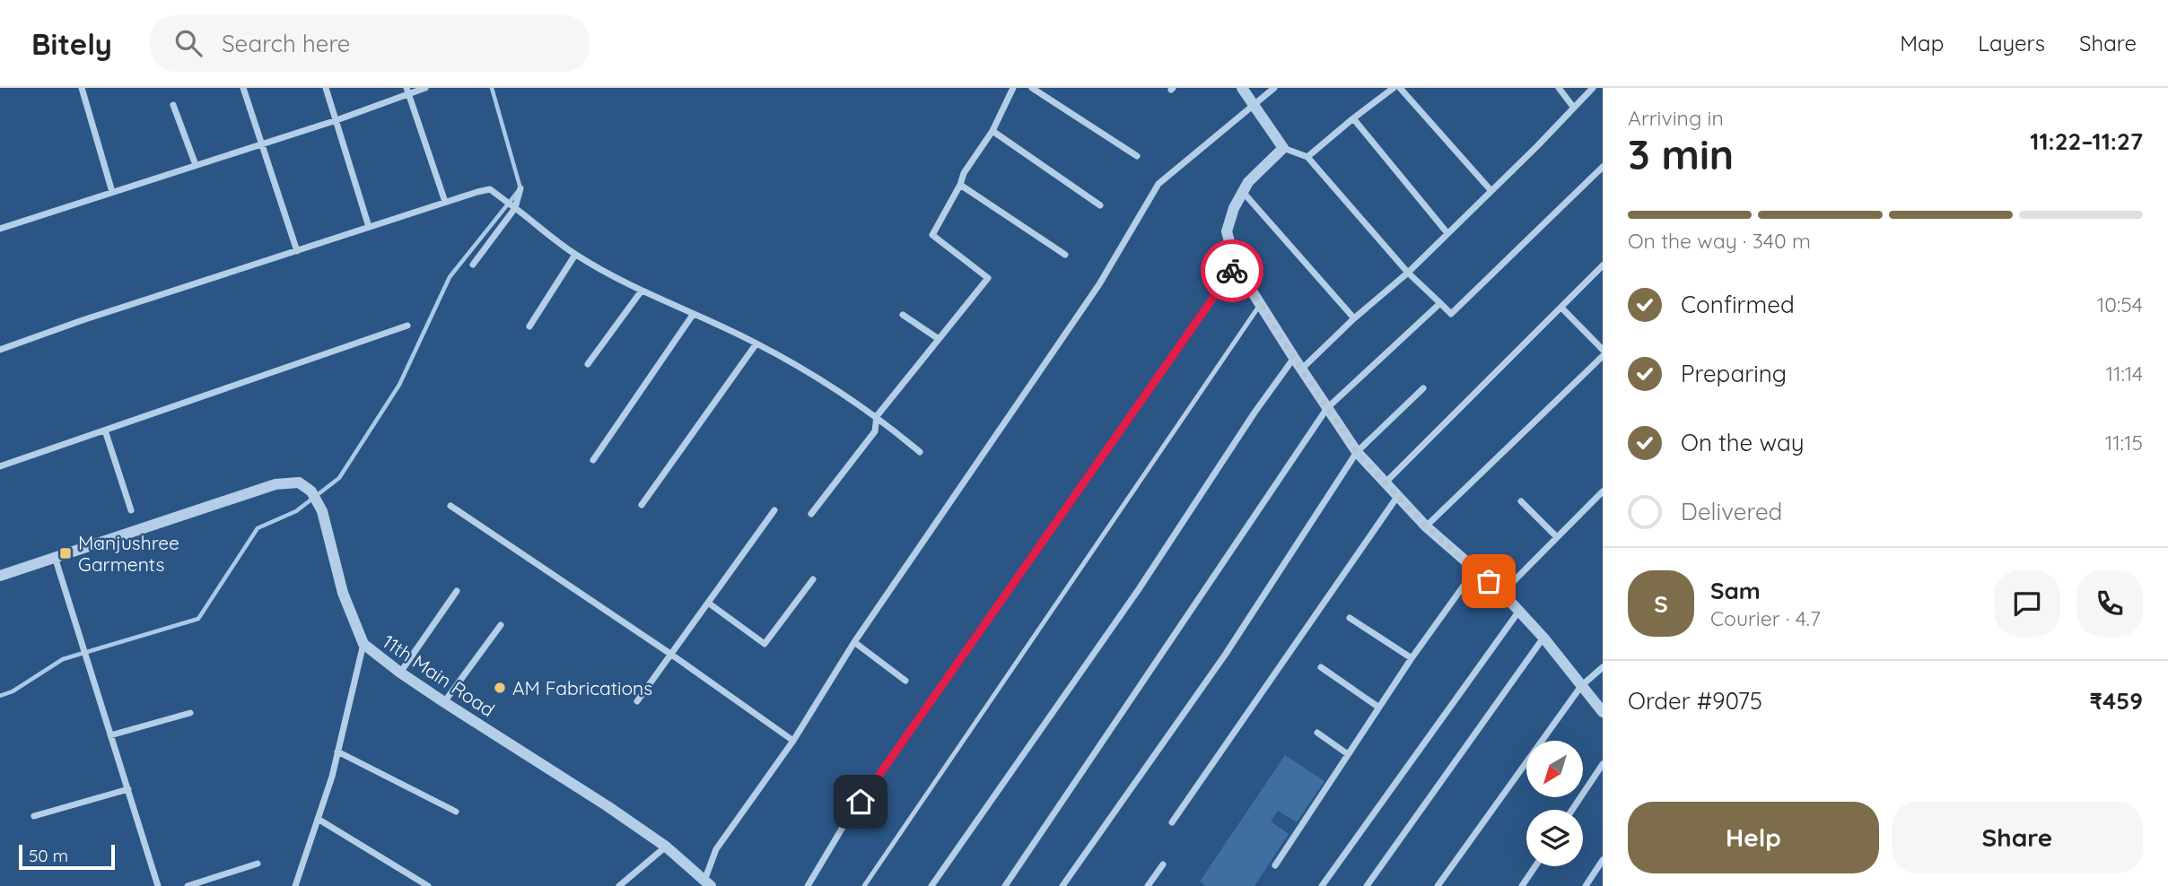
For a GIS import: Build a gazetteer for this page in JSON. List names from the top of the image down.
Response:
{
  "streets": {
    "street": ["11th Main Road"]
  },
  "places": {
    "transit": ["Manjushree Garments"],
    "other": ["AM Fabrications"]
  },
  "scale_bar": "50 m",
  "north": "bottom left",
  "page": {
    "header": "Bitely",
    "search": "Search here",
    "nav": ["Map", "Layers", "Share"],
    "heading": ["3 min", "Arriving in", "11:22–11:27"],
    "panel": [
      "Sam",
      "Courier · 4.7",
      "Order #9075",
      "₹459"
    ],
    "bar": "On the way · 340 m",
    "list": [
      ["Confirmed", "10:54"],
      ["Preparing", "11:14"],
      ["On the way", "11:15"],
      "Delivered"
    ],
    "round": "S",
    "buttons": ["Help", "Share"],
    "scale": "50 m"
  }
}
